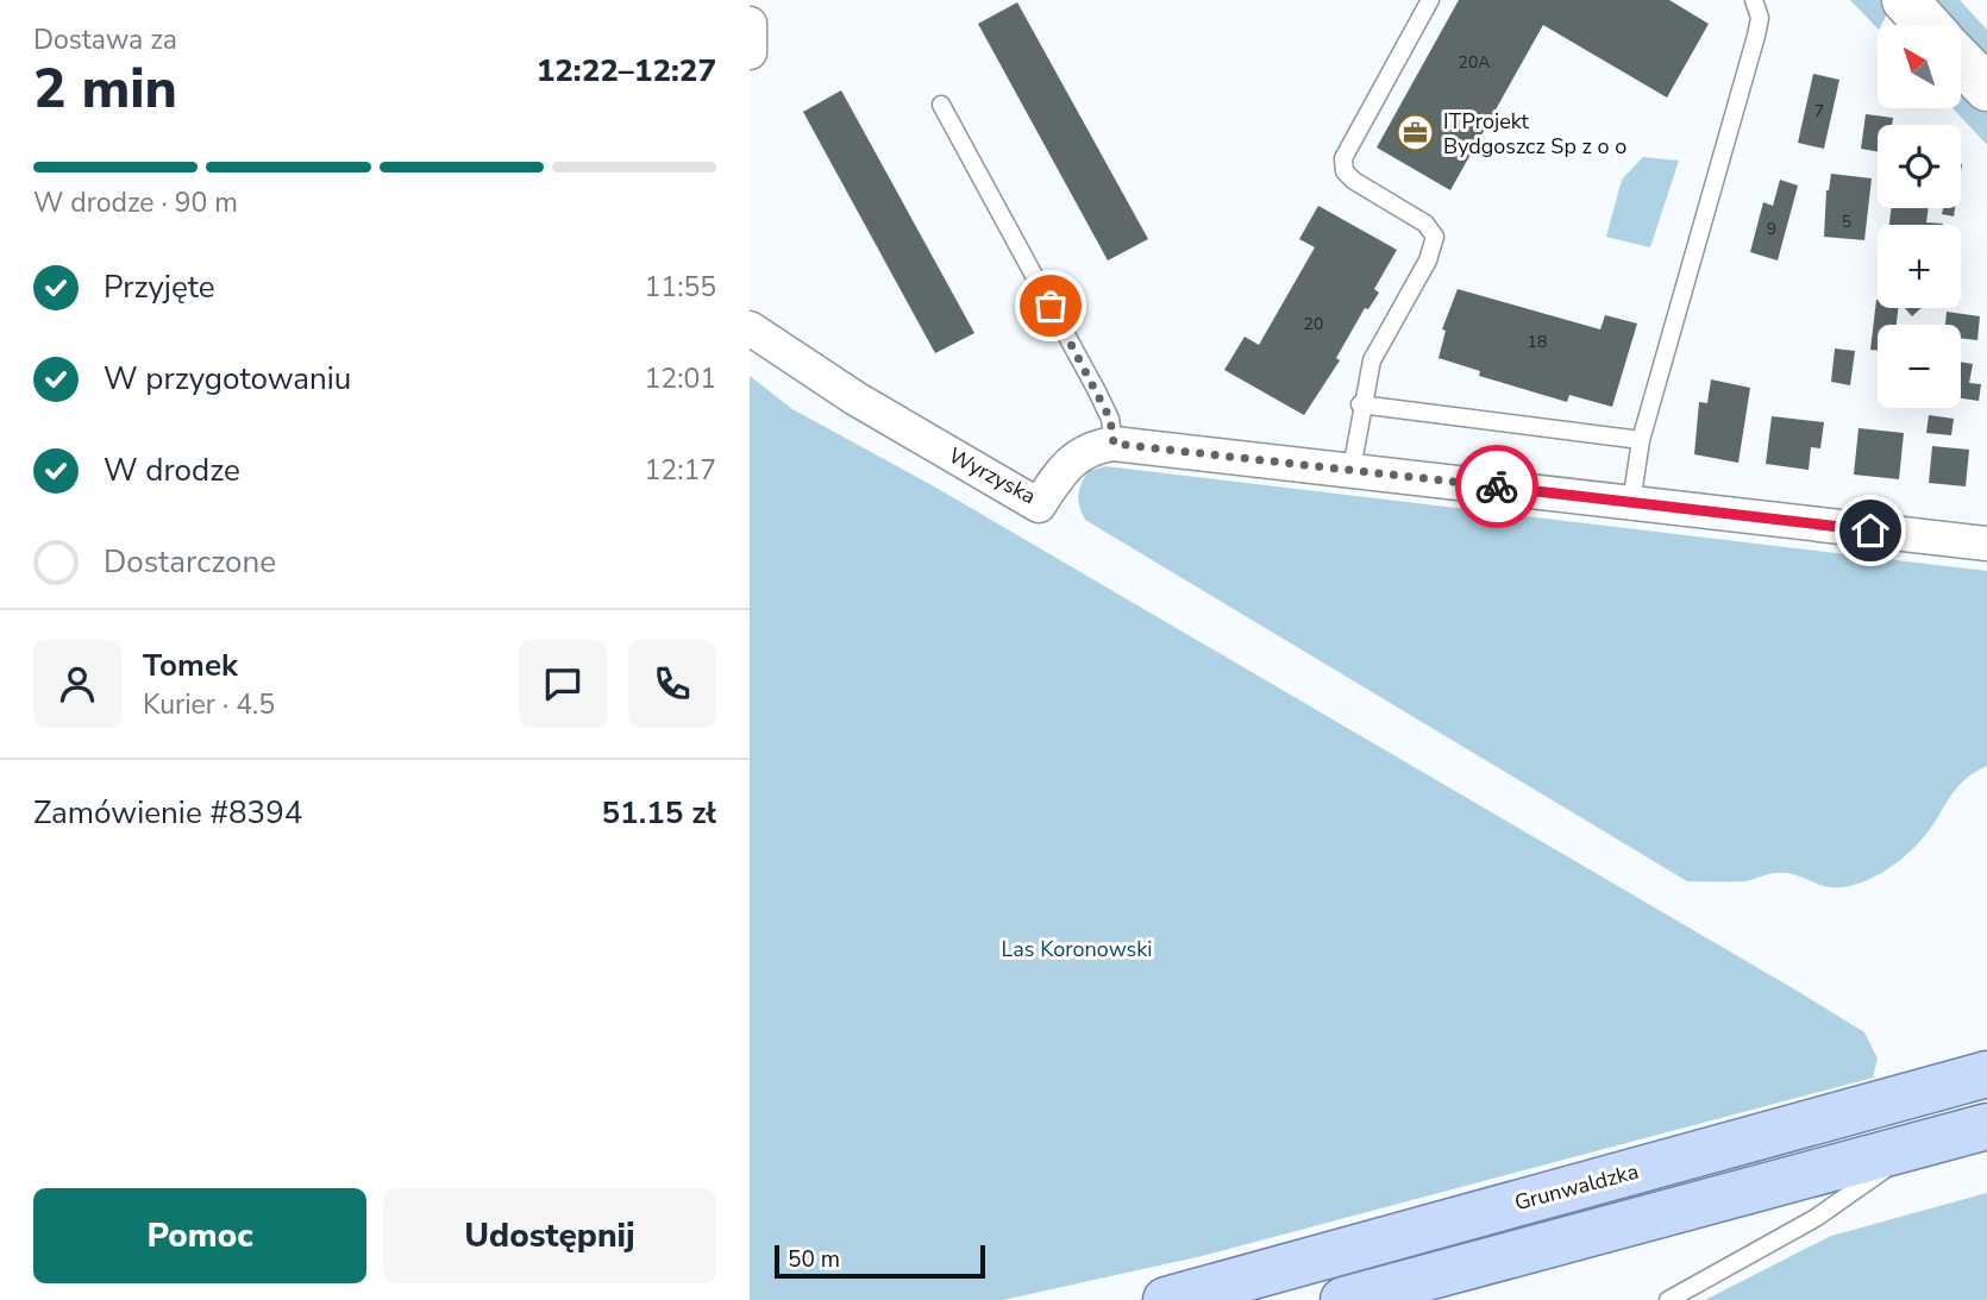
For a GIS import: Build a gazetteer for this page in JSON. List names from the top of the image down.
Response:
{
  "streets": {
    "main road": ["Grunwaldzka"],
    "street": ["Wyrzyska"]
  },
  "parks": ["Las Koronowski"],
  "places": {
    "office": ["ITProjekt Bydgoszcz Sp z o o"]
  },
  "house_numbers": [
    "20A",
    "7",
    "5",
    "9",
    "20",
    "18"
  ],
  "scale_bar": "50 m",
  "north": "top left",
  "page": {
    "heading": ["2 min", "Dostawa za", "12:22–12:27"],
    "panel": [
      "Tomek",
      "Kurier · 4.5",
      "Zamówienie #8394",
      "51.15 zł"
    ],
    "map_buttons": ["+", "−"],
    "bar": "W drodze · 90 m",
    "list": [
      ["Przyjęte", "11:55"],
      ["W przygotowaniu", "12:01"],
      ["W drodze", "12:17"],
      "Dostarczone"
    ],
    "buttons": ["Pomoc", "Udostępnij"],
    "scale": "50 m"
  }
}
